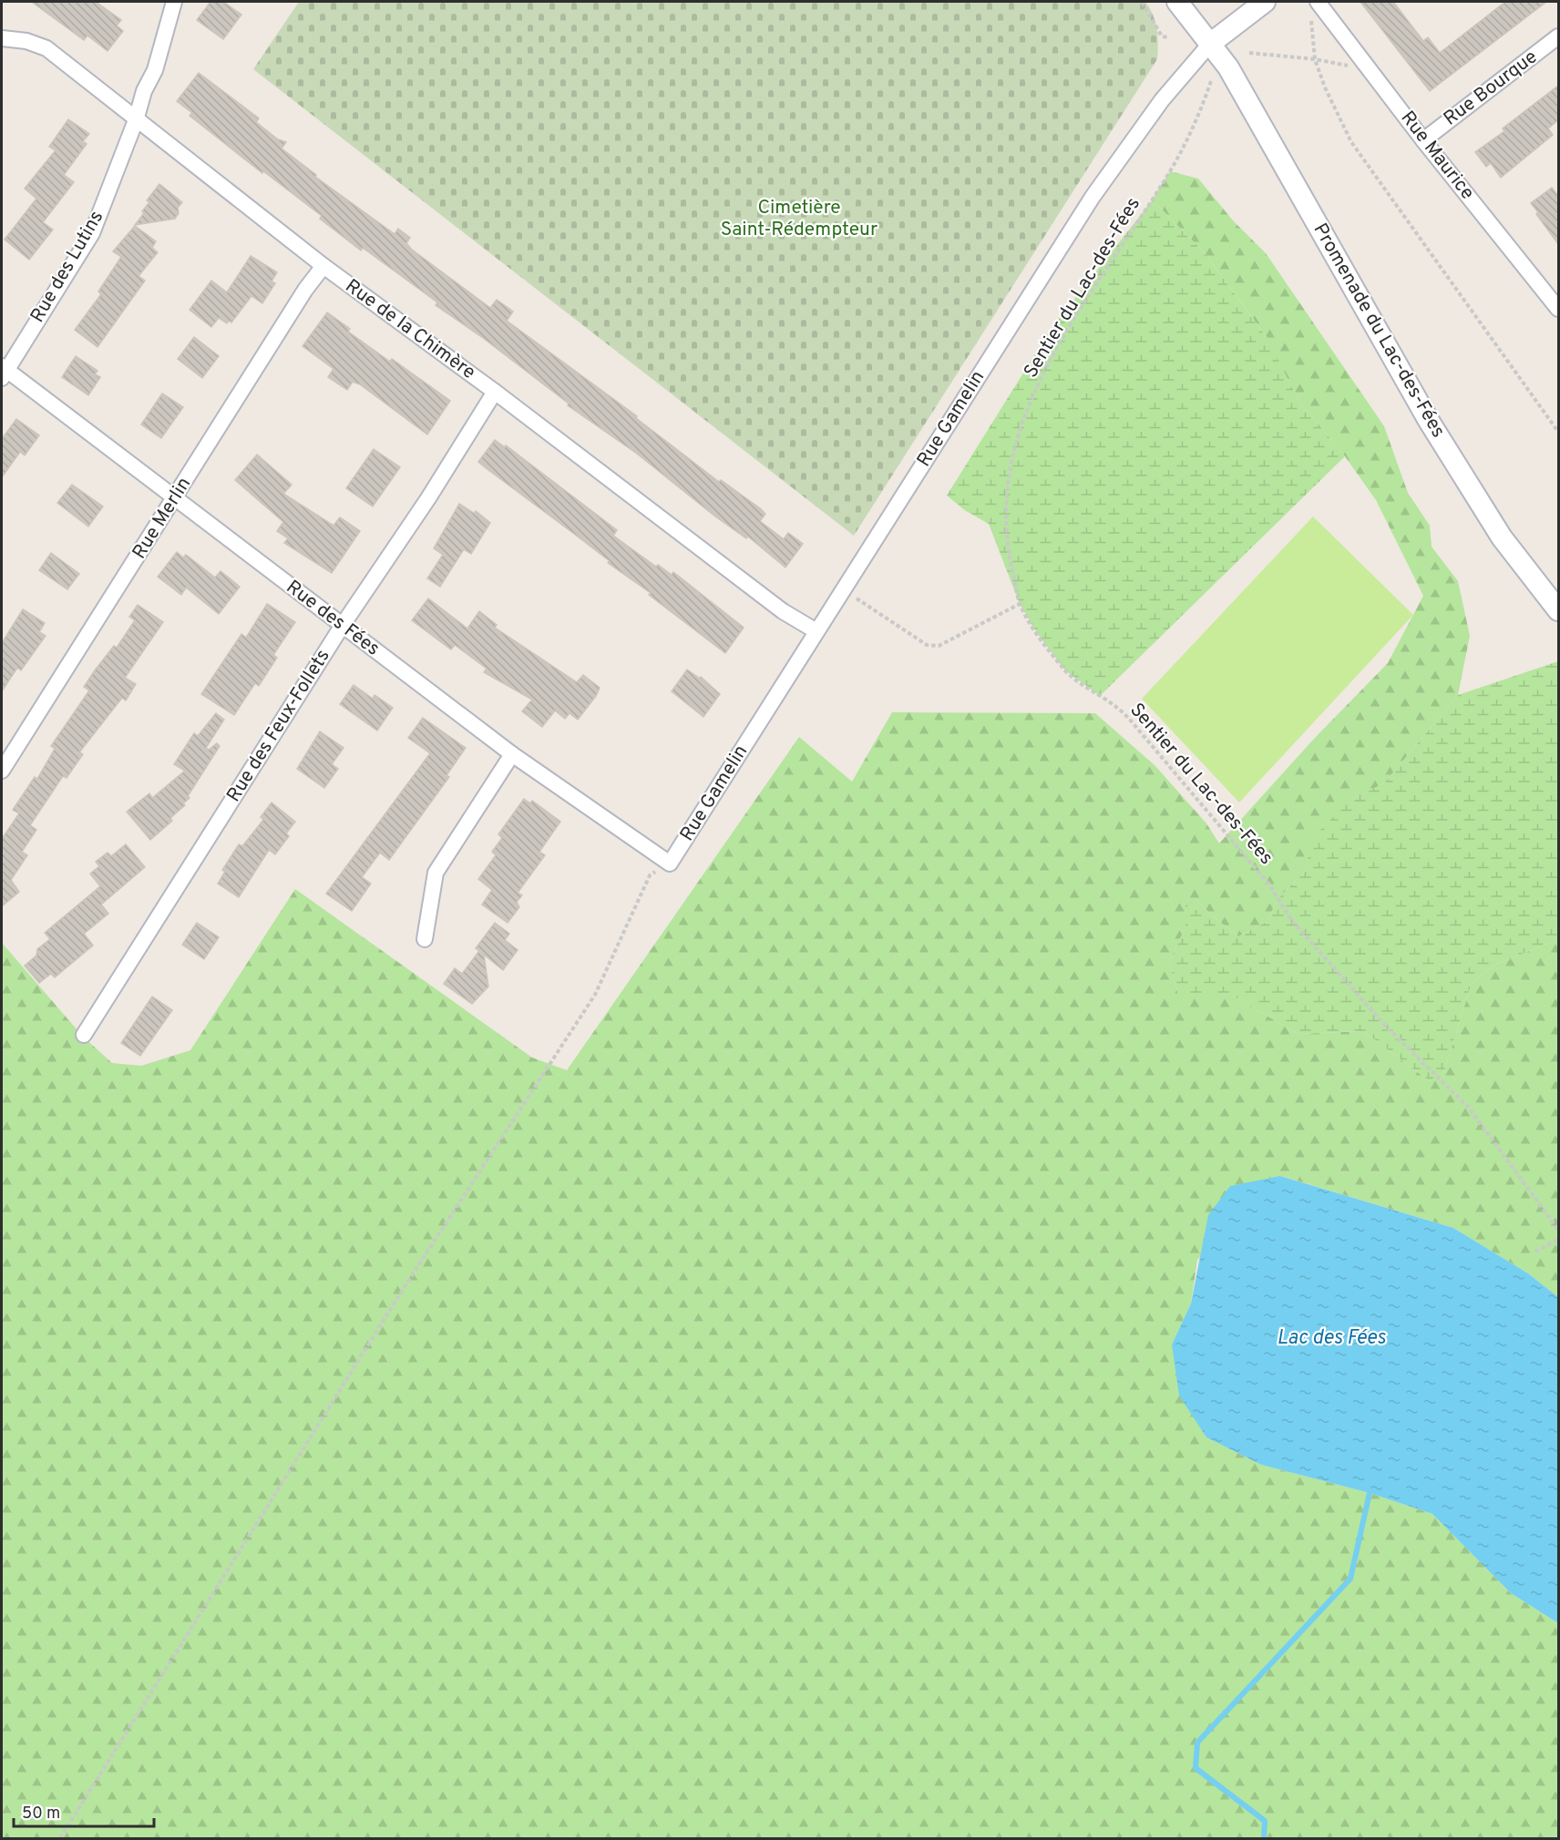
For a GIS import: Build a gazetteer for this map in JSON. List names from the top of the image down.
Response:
{
  "streets": {
    "street": [
      "Rue Bourque",
      "Rue Maurice",
      "Rue des Lutins",
      "Rue de la Chimère",
      "Promenade du Lac-des-Fées",
      "Rue Gamelin",
      "Rue Merlin",
      "Rue des Fées",
      "Rue des Feux-Follets"
    ],
    "path": ["Sentier du Lac-des-Fées"]
  },
  "crossings": [
    ["Rue Bourque", "Rue Maurice"],
    ["Rue des Lutins", "Rue de la Chimère"],
    ["Rue des Lutins", "Rue des Fées"],
    ["Rue de la Chimère", "Rue Gamelin"],
    ["Rue de la Chimère", "Rue Merlin"],
    ["Rue de la Chimère", "Rue des Feux-Follets"],
    ["Promenade du Lac-des-Fées", "Rue Gamelin"],
    ["Rue Gamelin", "Rue des Fées"],
    ["Rue Merlin", "Rue des Fées"],
    ["Rue des Fées", "Rue des Feux-Follets"]
  ],
  "water": ["Lac des Fées"],
  "parks": ["Cimetière Saint-Rédempteur"],
  "scale_bar": "50 m"
}
